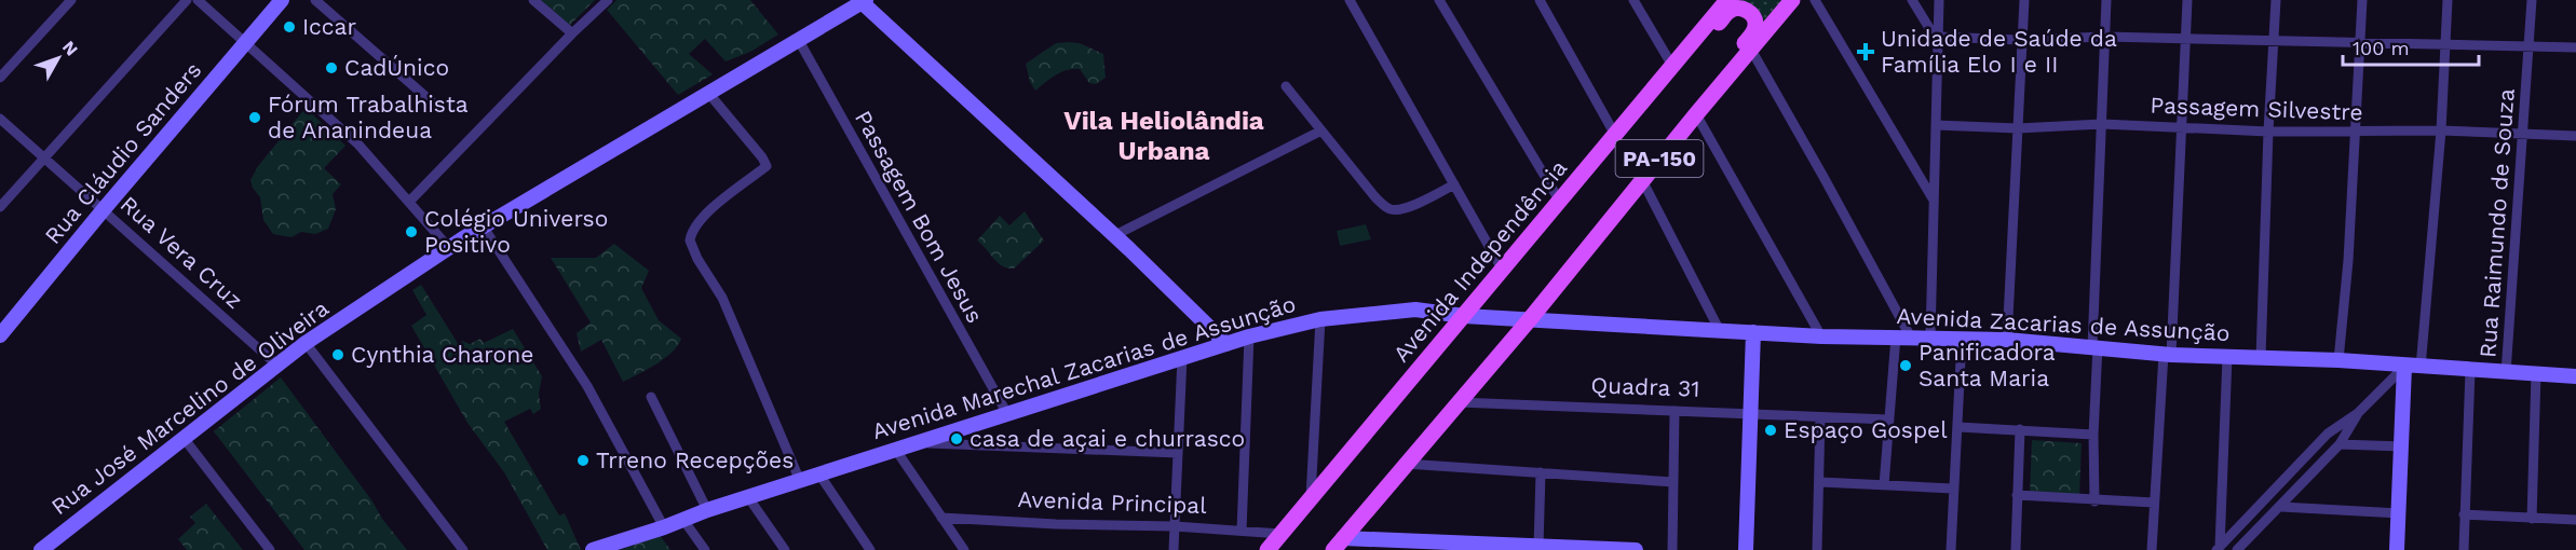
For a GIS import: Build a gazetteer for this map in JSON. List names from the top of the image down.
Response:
{
  "streets": {
    "main road": [
      "Rua Cláudio Sanders",
      "PA-150",
      "Avenida Independência",
      "Avenida Zacarias de Assunção",
      "Avenida Marechal Zacarias de Assunção",
      "Rua José Marcelino de Oliveira"
    ],
    "street": [
      "Passagem Silvestre",
      "Passagem Bom Jesus",
      "Rua Raimundo de Souza",
      "Rua Vera Cruz",
      "Quadra 31",
      "Avenida Principal"
    ]
  },
  "crossings": [
    ["Passagem Silvestre", "Rua Raimundo de Souza"],
    ["Rua Cláudio Sanders", "Rua Vera Cruz"],
    ["PA-150", "Avenida Marechal Zacarias de Assunção"],
    ["PA-150", "Quadra 31"],
    ["Passagem Bom Jesus", "Avenida Marechal Zacarias de Assunção"],
    ["Passagem Bom Jesus", "Rua José Marcelino de Oliveira"],
    ["Rua Vera Cruz", "Rua José Marcelino de Oliveira"],
    ["Avenida Independência", "Avenida Marechal Zacarias de Assunção"],
    ["Avenida Independência", "Avenida Principal"],
    ["Avenida Zacarias de Assunção", "Avenida Marechal Zacarias de Assunção"]
  ],
  "districts": ["Vila Heliolândia Urbana"],
  "places": {
    "other": [
      "Iccar",
      "CadÚnico",
      "Fórum Trabalhista de Ananindeua",
      "Colégio Universo Positivo",
      "Cynthia Charone",
      "Panificadora Santa Maria",
      "Espaço Gospel",
      "casa de açai e churrasco",
      "Trreno Recepções"
    ],
    "health": ["Unidade de Saúde da Família Elo I e II"]
  },
  "scale_bar": "100 m",
  "north": "top right"
}
